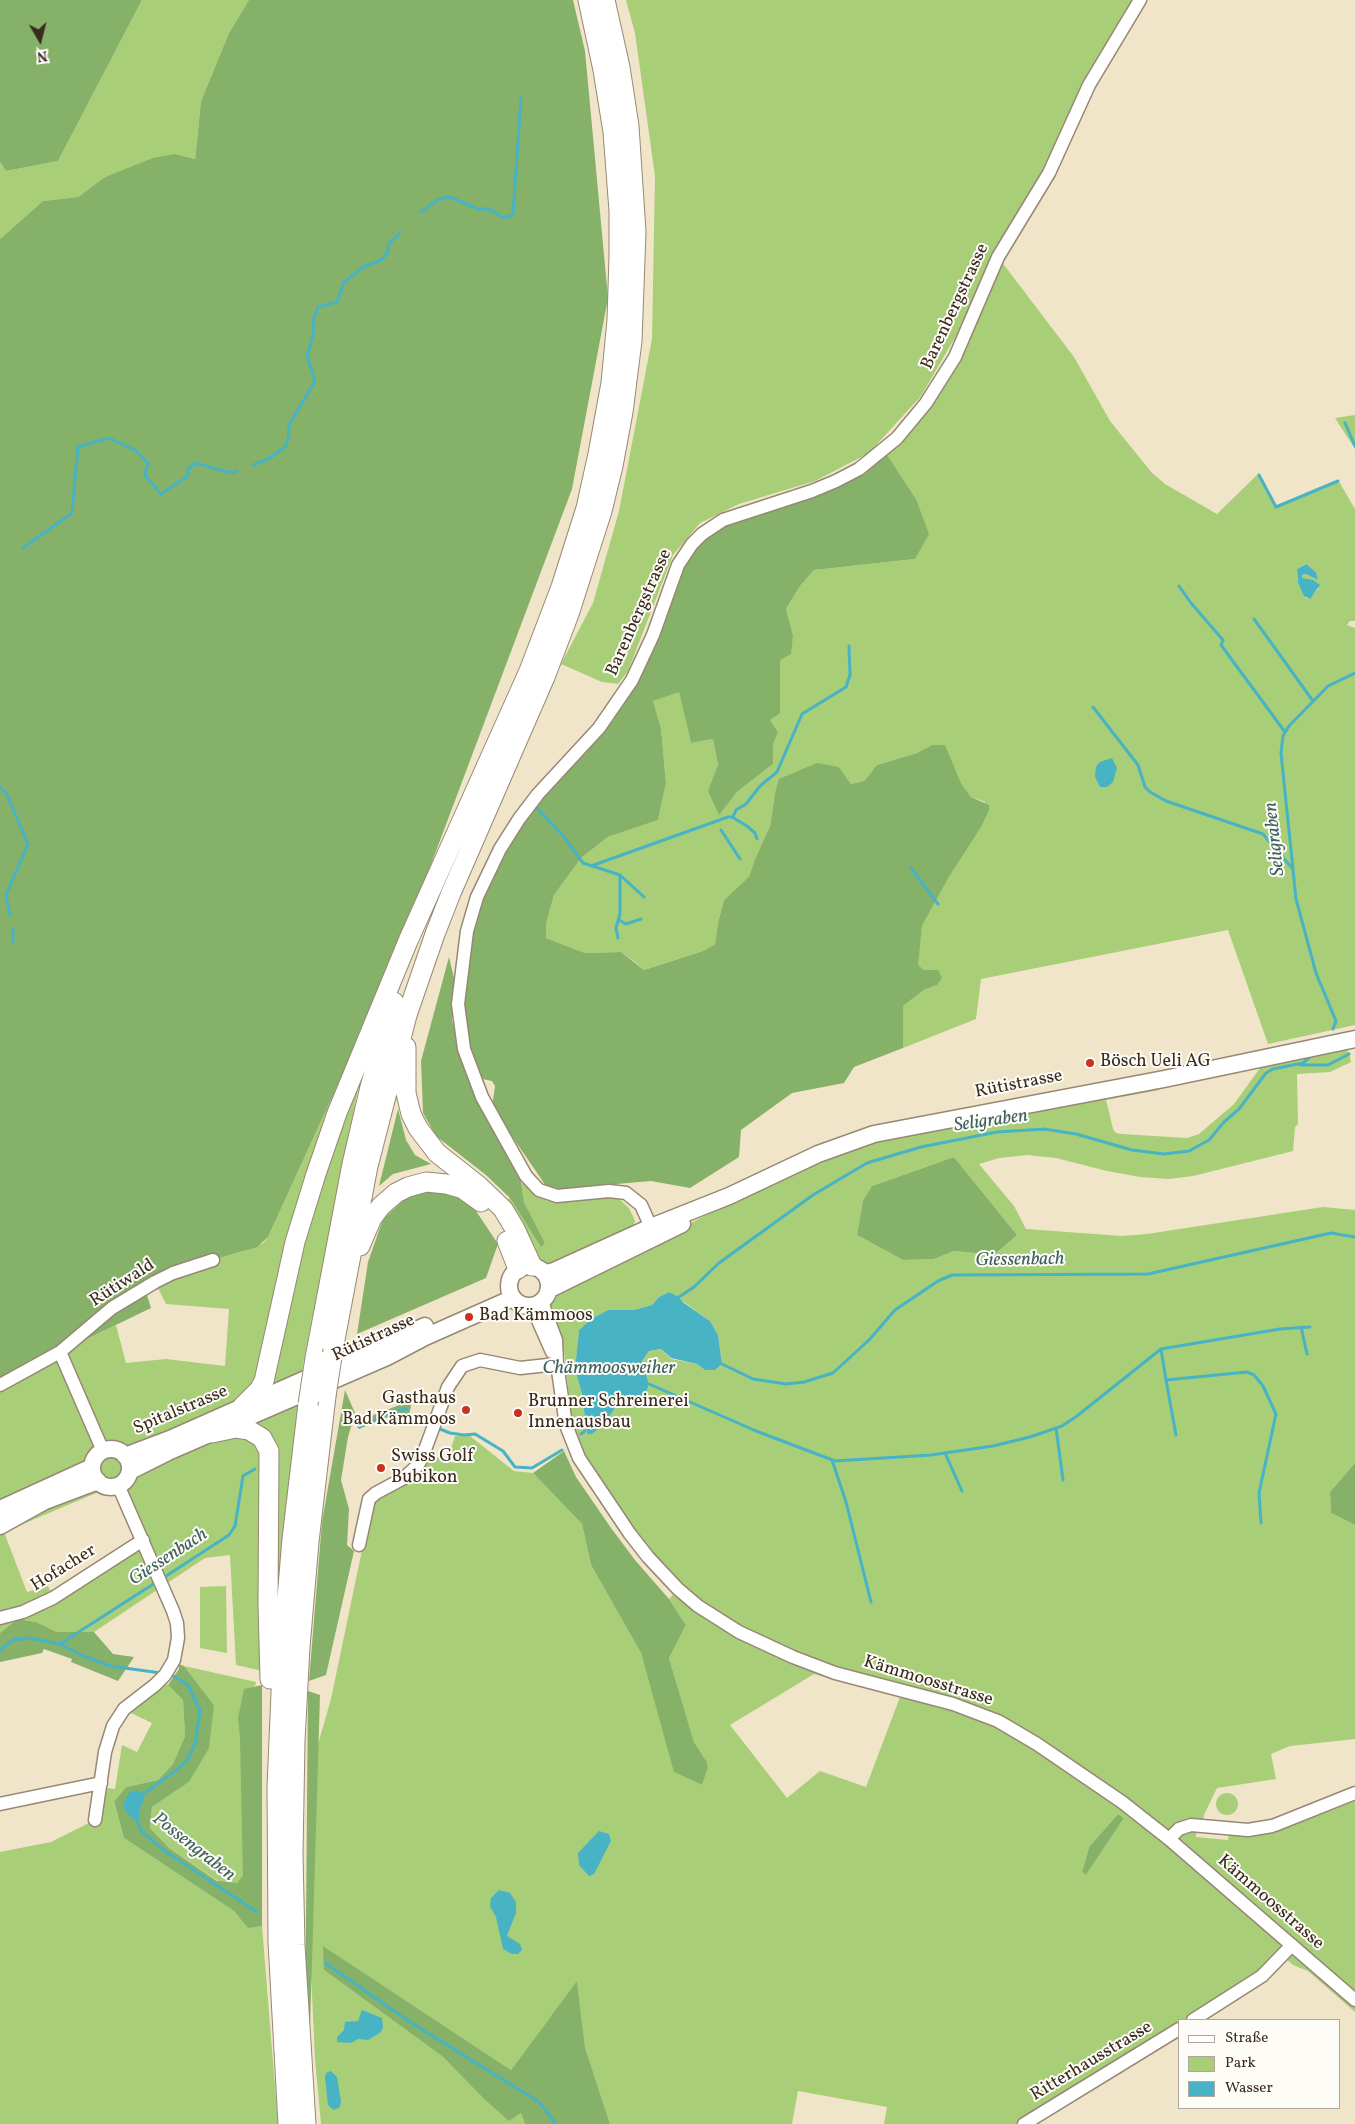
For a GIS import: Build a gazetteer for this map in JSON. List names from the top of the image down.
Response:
{
  "streets": {
    "main road": ["Rütistrasse", "Spitalstrasse"],
    "street": [
      "Barenbergstrasse",
      "Rütiwald",
      "Hofacher",
      "Kämmoosstrasse",
      "Ritterhausstrasse"
    ]
  },
  "crossings": [
    ["Barenbergstrasse", "Rütistrasse"],
    ["Rütistrasse", "Spitalstrasse"],
    ["Rütistrasse", "Kämmoosstrasse"]
  ],
  "water": [
    "Seligraben",
    "Giessenbach",
    "Chämmoosweiher",
    "Possengraben"
  ],
  "places": [
    "Bösch Ueli AG",
    "Bad Kämmoos",
    "Gasthaus Bad Kämmoos",
    "Brunner Schreinerei Innenausbau",
    "Swiss Golf Bubikon"
  ],
  "legend": ["Straße", "Park", "Wasser"],
  "north": "bottom"
}
